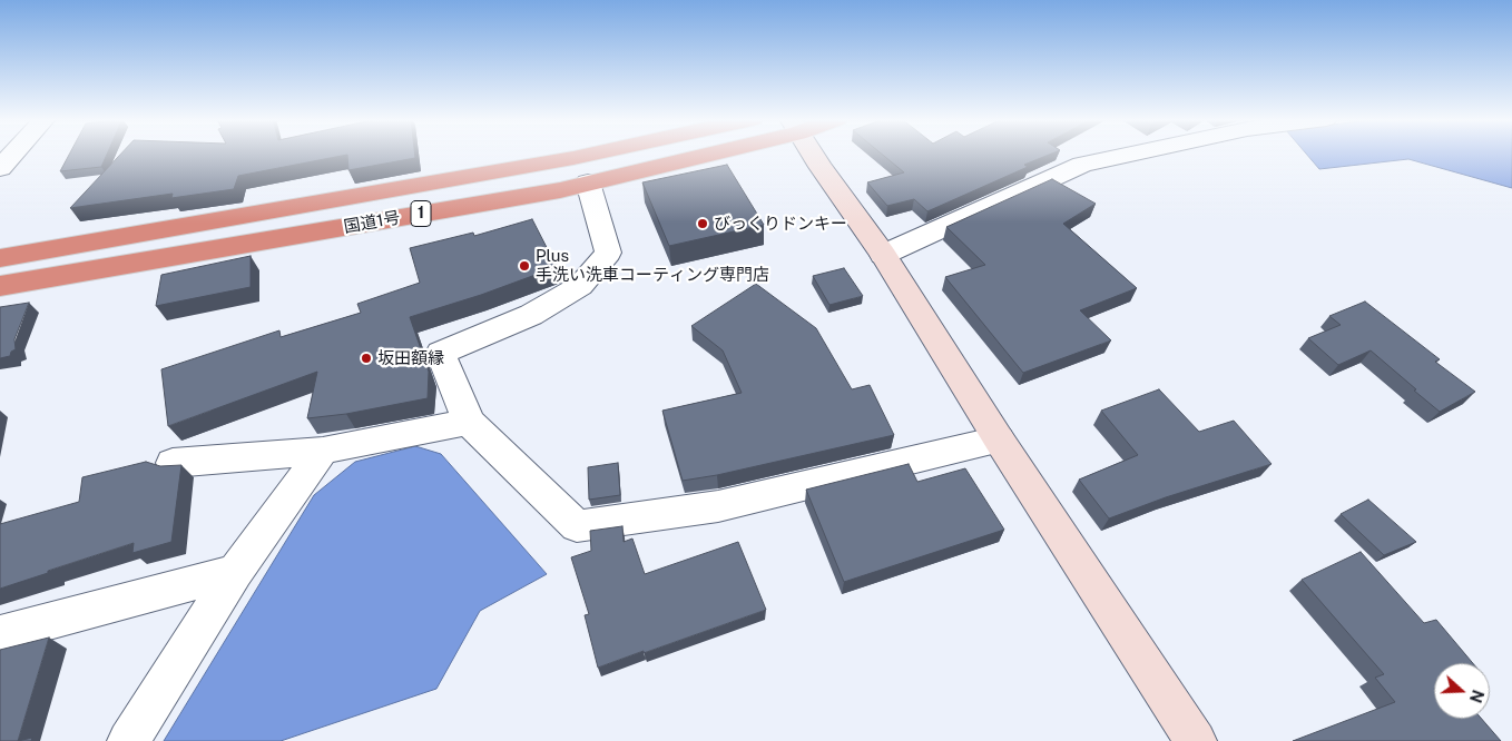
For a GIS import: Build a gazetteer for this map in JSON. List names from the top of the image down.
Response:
{
  "streets": {
    "highway": ["1", "国道1号"]
  },
  "places": ["びっくりドンキー", "Plus 手洗い洗車コーティング専門店", "坂田額縁"],
  "north": "right"
}
